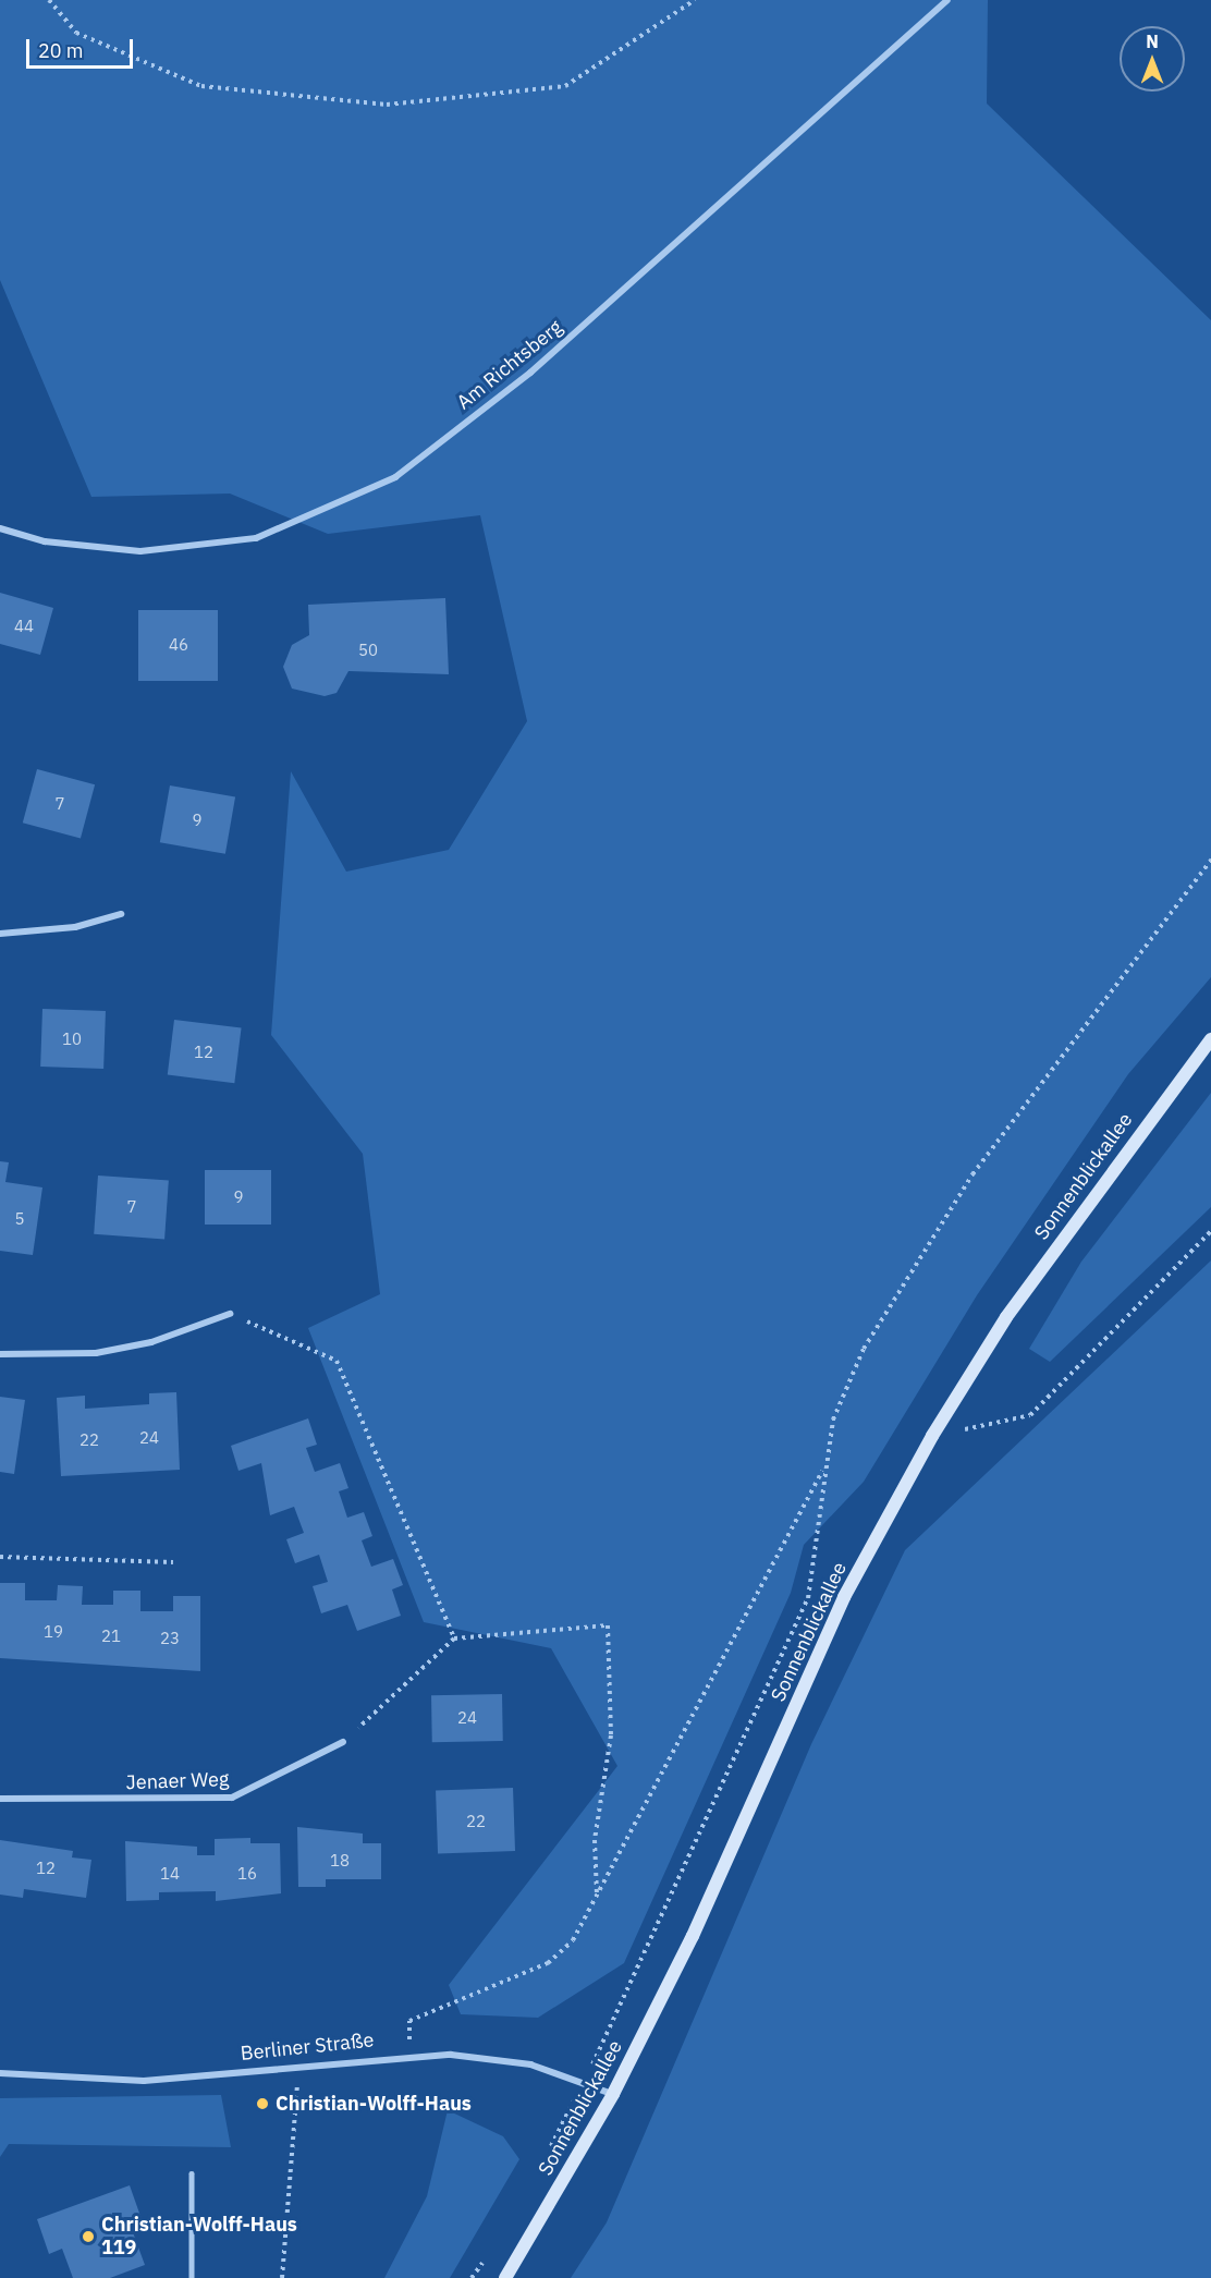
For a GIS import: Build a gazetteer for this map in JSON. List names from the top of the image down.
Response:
{
  "streets": {
    "main road": ["Sonnenblickallee"],
    "street": ["Am Richtsberg", "Jenaer Weg", "Berliner Straße"]
  },
  "crossings": [
    ["Sonnenblickallee", "Berliner Straße"]
  ],
  "places": ["Christian-Wolff-Haus", "Christian-Wolff-Haus 119"],
  "house_numbers": [
    "44",
    "46",
    "50",
    "7",
    "9",
    "10",
    "12",
    "9",
    "7",
    "5",
    "24",
    "22",
    "19",
    "21",
    "23",
    "24",
    "22",
    "18",
    "12",
    "14",
    "16"
  ],
  "scale_bar": "20 m",
  "north": "top"
}
